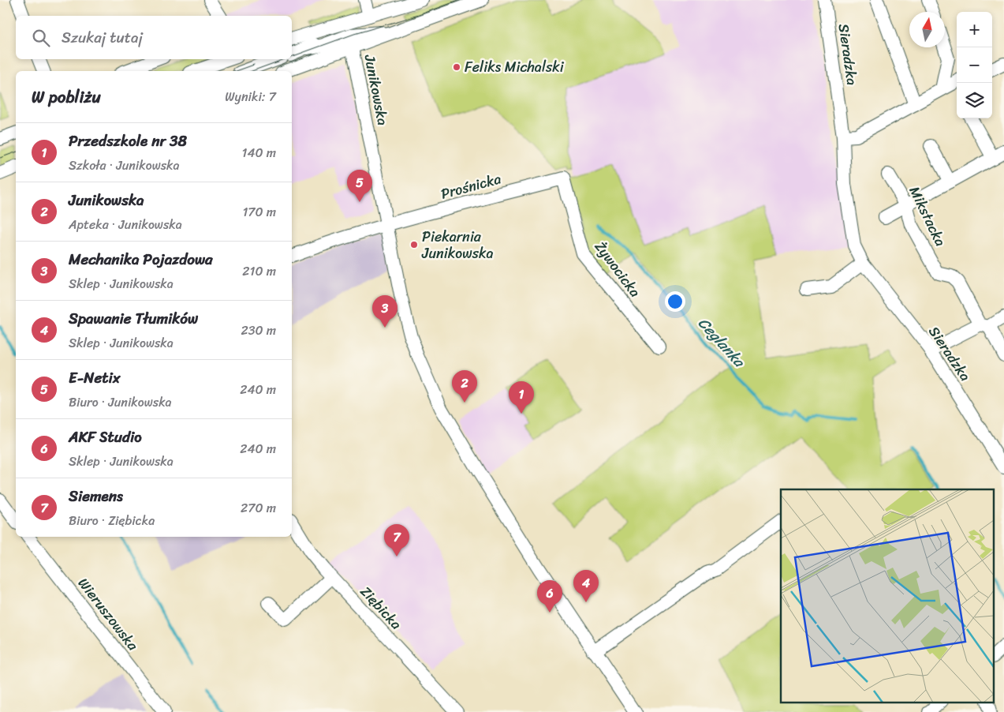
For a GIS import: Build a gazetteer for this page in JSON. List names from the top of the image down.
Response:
{
  "streets": {
    "street": [
      "Sieradzka",
      "Junikowska",
      "Prośnicka",
      "Mikstacka",
      "Żywocicka",
      "Ziębicka",
      "Wieruszowska"
    ]
  },
  "crossings": [
    ["Junikowska", "Prośnicka"],
    ["Prośnicka", "Żywocicka"]
  ],
  "water": ["Ceglanka"],
  "places": ["Feliks Michalski", "Piekarnia Junikowska"],
  "north": "top",
  "page": {
    "map_buttons": ["+", "−"],
    "search": "Szukaj tutaj",
    "heading": ["W pobliżu", "Wyniki: 7"],
    "list": [
      {
        "mark": "1",
        "name": "Przedszkole nr 38",
        "note": "Szkoła · Junikowska",
        "value": "140 m"
      },
      {
        "mark": "2",
        "name": "Junikowska",
        "note": "Apteka · Junikowska",
        "value": "170 m"
      },
      {
        "mark": "3",
        "name": "Mechanika Pojazdowa",
        "note": "Sklep · Junikowska",
        "value": "210 m"
      },
      {
        "mark": "4",
        "name": "Spawanie Tłumików",
        "note": "Sklep · Junikowska",
        "value": "230 m"
      },
      {
        "mark": "5",
        "name": "E-Netix",
        "note": "Biuro · Junikowska",
        "value": "240 m"
      },
      {
        "mark": "6",
        "name": "AKF Studio",
        "note": "Sklep · Junikowska",
        "value": "240 m"
      },
      {
        "mark": "7",
        "name": "Siemens",
        "note": "Biuro · Ziębicka",
        "value": "270 m"
      }
    ],
    "pins": [
      "5",
      "3",
      "2",
      "1",
      "7",
      "4",
      "6"
    ]
  }
}
